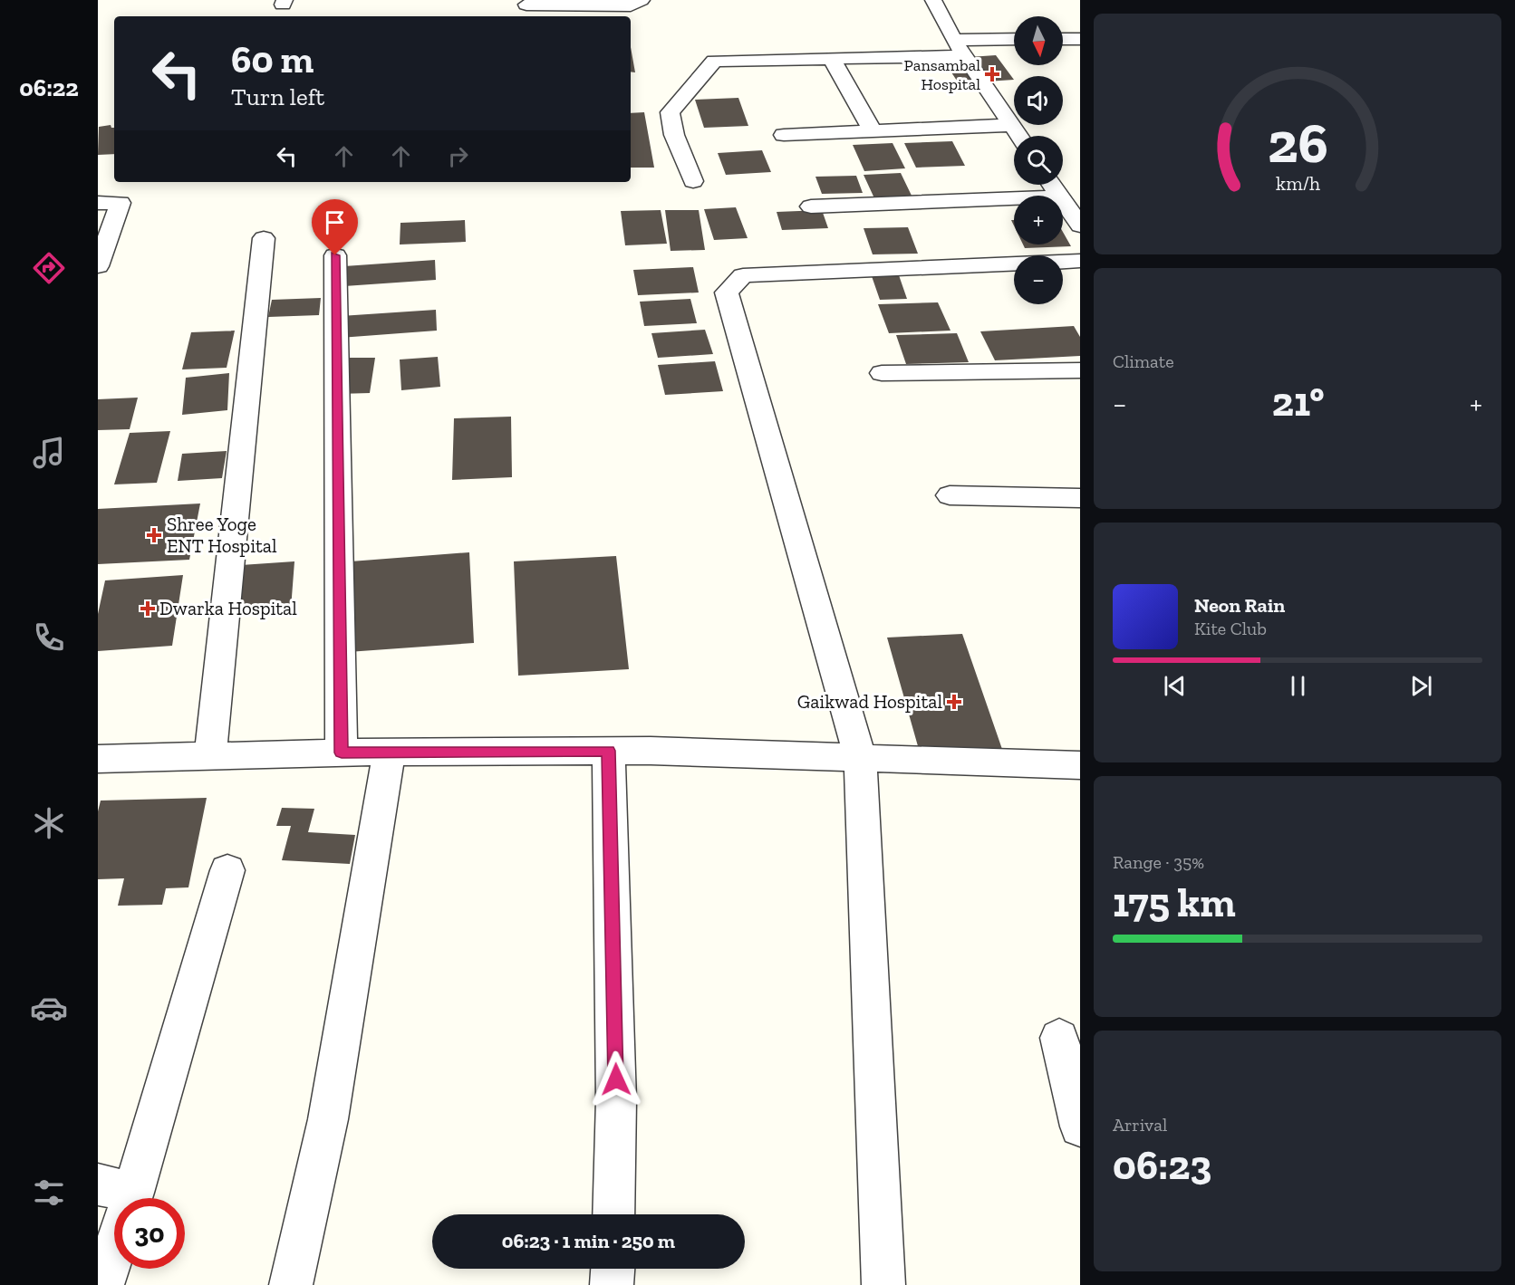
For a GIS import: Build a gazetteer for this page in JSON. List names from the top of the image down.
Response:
{
  "places": {
    "health": [
      "Pansambal Hospital",
      "Shree Yoge ENT Hospital",
      "Dwarka Hospital",
      "Gaikwad Hospital"
    ]
  },
  "north": "bottom",
  "page": {
    "tabs": "06:22",
    "map_buttons": ["+", "−"],
    "turn": ["60 m", "Turn left"],
    "tile": [
      "Climate",
      ["Range · 35%", "175 km"],
      ["Arrival", "06:23"]
    ],
    "heat": ["−", "21°", "+"],
    "song": ["Neon Rain", "Kite Club"],
    "limit": "30",
    "trip": "06:23 · 1 min · 250 m",
    "gauge": ["26", "km/h"]
  }
}
